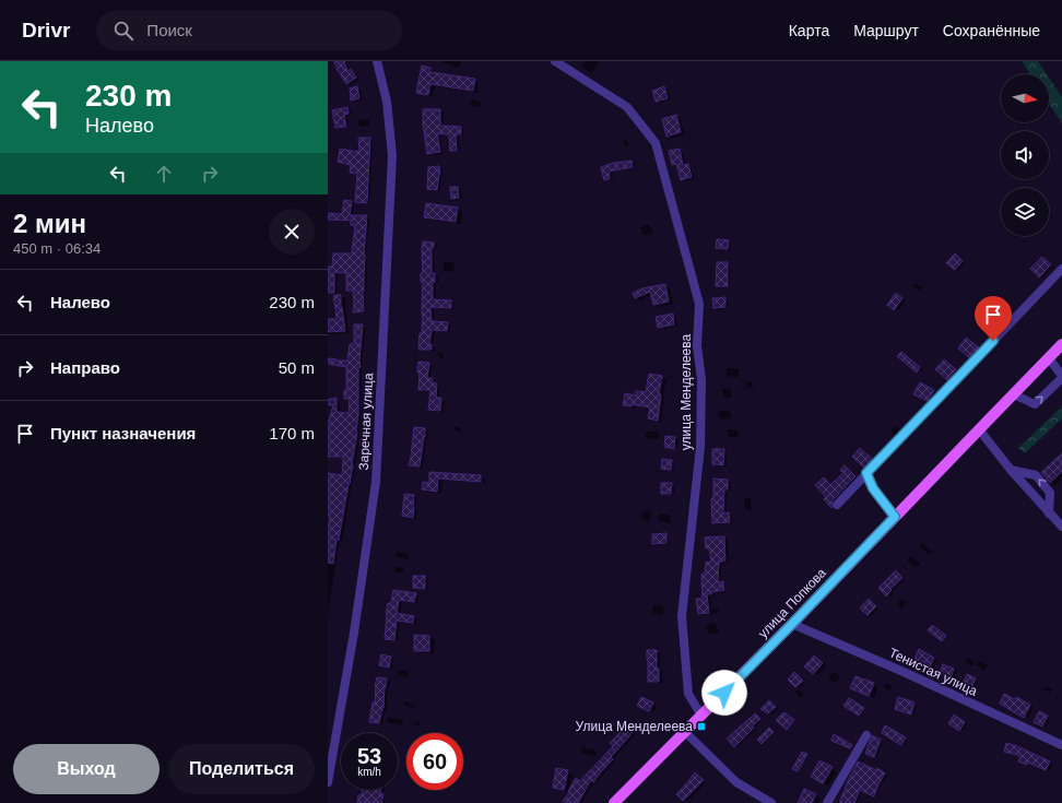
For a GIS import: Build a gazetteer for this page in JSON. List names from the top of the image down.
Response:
{
  "streets": {
    "main road": ["улица Попкова"],
    "street": ["улица Менделеева", "Заречная улица", "Тенистая улица"]
  },
  "crossings": [
    ["улица Менделеева", "улица Попкова"],
    ["улица Попкова", "Тенистая улица"]
  ],
  "places": {
    "transit": ["Улица Менделеева"]
  },
  "north": "right",
  "page": {
    "header": "Drivr",
    "search": "Поиск",
    "nav": ["Карта", "Маршрут", "Сохранённые"],
    "turn": ["230 m", "Налево"],
    "heading": ["2 мин", "450 m · 06:34"],
    "list": [
      {
        "name": "Налево",
        "value": "230 m"
      },
      {
        "name": "Направо",
        "value": "50 m"
      },
      {
        "name": "Пункт назначения",
        "value": "170 m"
      }
    ],
    "speed": "53 km/h",
    "limit": "60",
    "buttons": ["Выход", "Поделиться"]
  }
}
